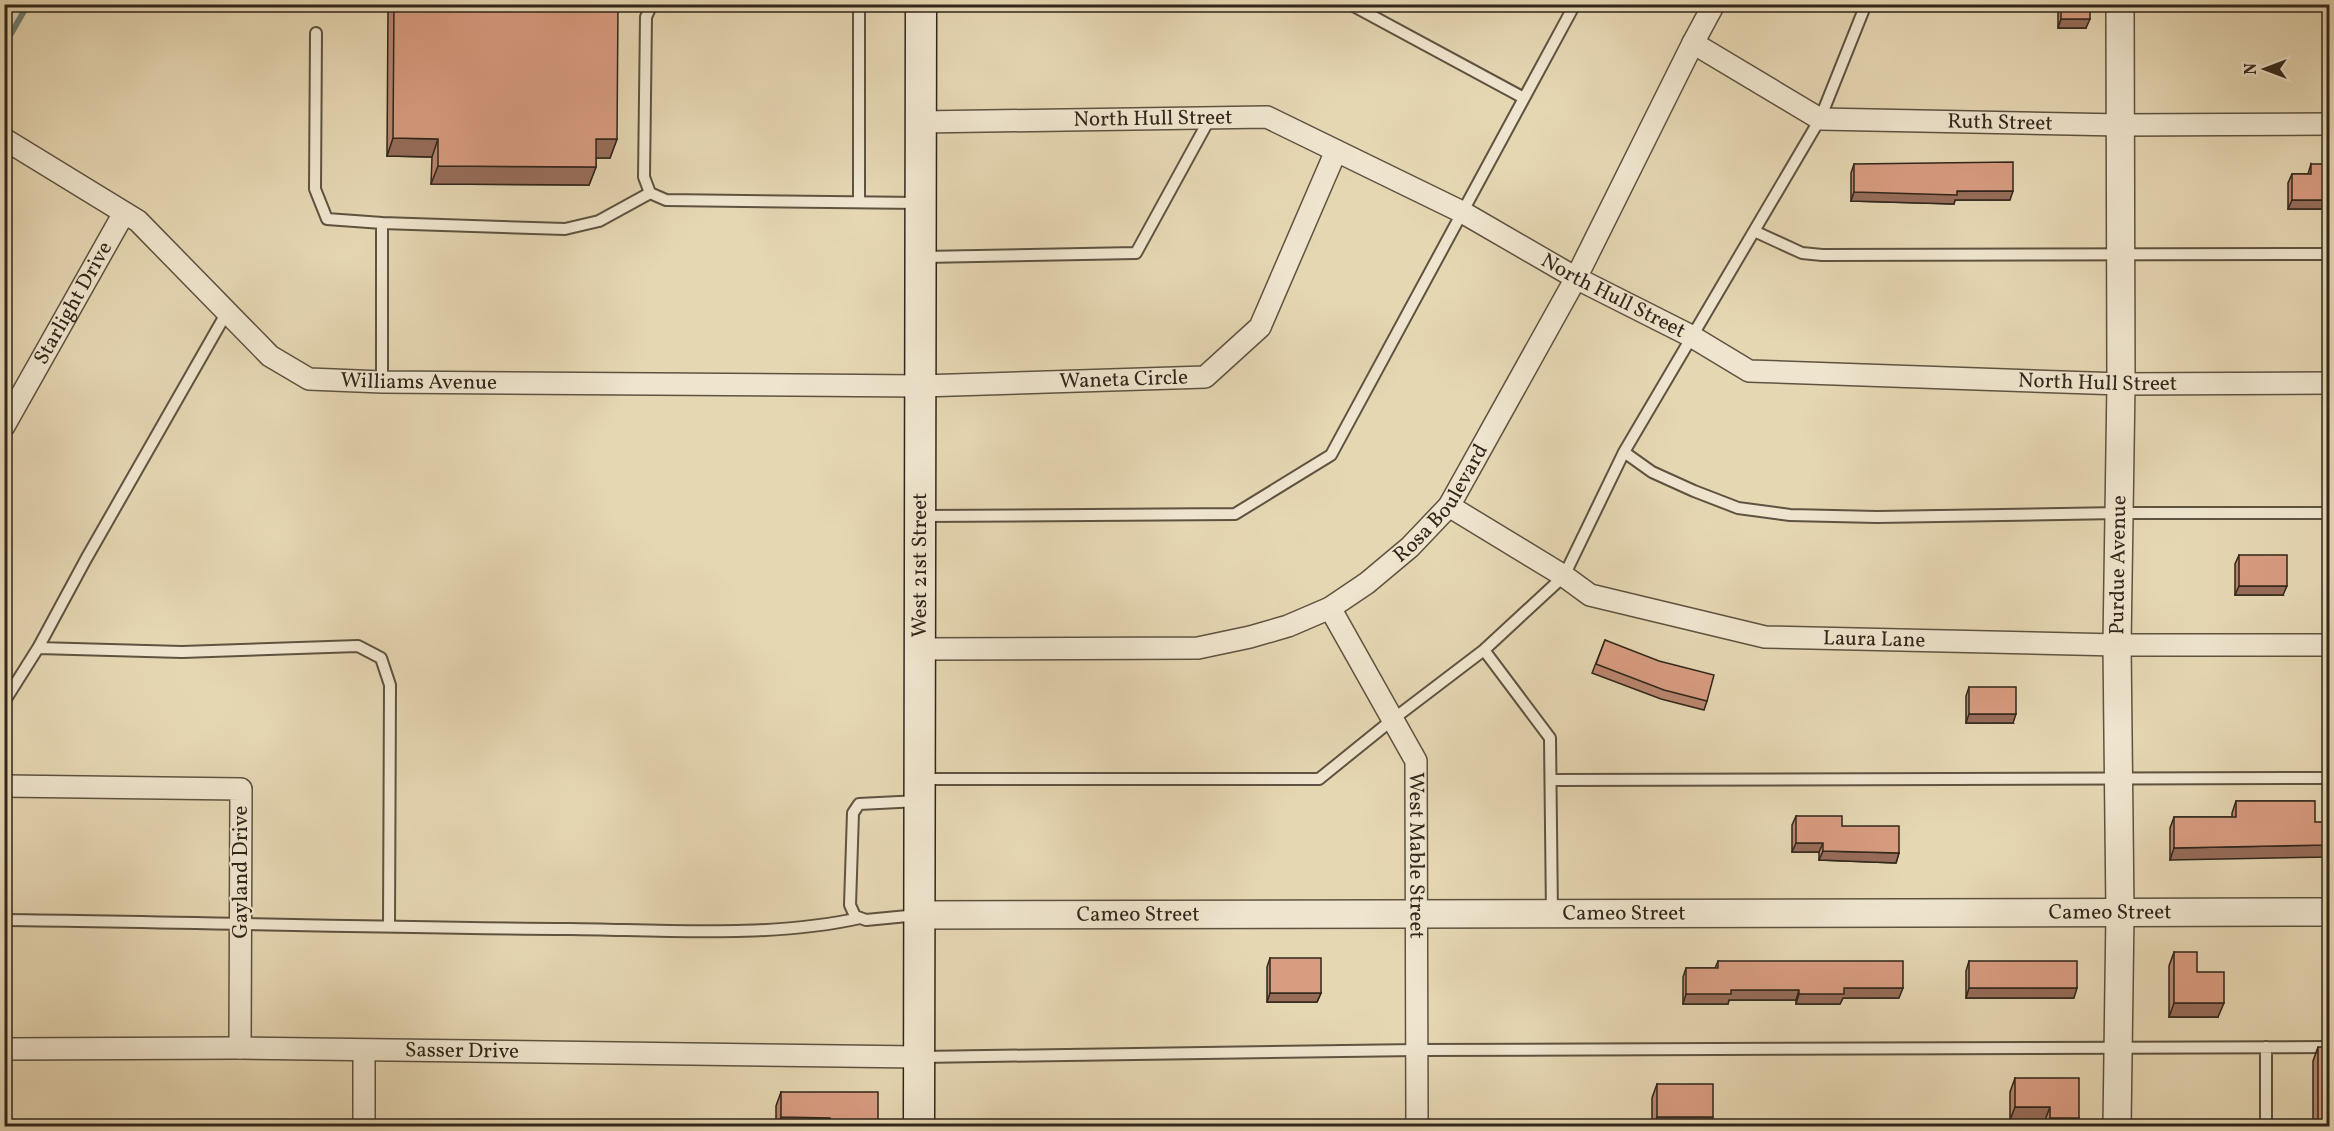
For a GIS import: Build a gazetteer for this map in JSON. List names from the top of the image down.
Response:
{
  "streets": {
    "main road": ["West 21st Street"],
    "street": [
      "North Hull Street",
      "Ruth Street",
      "Starlight Drive",
      "Waneta Circle",
      "Williams Avenue",
      "Rosa Boulevard",
      "Purdue Avenue",
      "Laura Lane",
      "West Mable Street",
      "Gayland Drive",
      "Cameo Street",
      "Sasser Drive"
    ]
  },
  "crossings": [
    ["North Hull Street", "Waneta Circle"],
    ["North Hull Street", "Rosa Boulevard"],
    ["North Hull Street", "West 21st Street"],
    ["North Hull Street", "Purdue Avenue"],
    ["Ruth Street", "Rosa Boulevard"],
    ["Ruth Street", "Purdue Avenue"],
    ["Starlight Drive", "Williams Avenue"],
    ["Waneta Circle", "Williams Avenue"],
    ["Waneta Circle", "West 21st Street"],
    ["Williams Avenue", "West 21st Street"],
    ["Rosa Boulevard", "West 21st Street"],
    ["Rosa Boulevard", "Laura Lane"],
    ["Rosa Boulevard", "West Mable Street"],
    ["West 21st Street", "Cameo Street"],
    ["West 21st Street", "Sasser Drive"],
    ["Purdue Avenue", "Laura Lane"],
    ["Purdue Avenue", "Cameo Street"],
    ["West Mable Street", "Cameo Street"],
    ["Gayland Drive", "Sasser Drive"]
  ],
  "north": "left"
}
